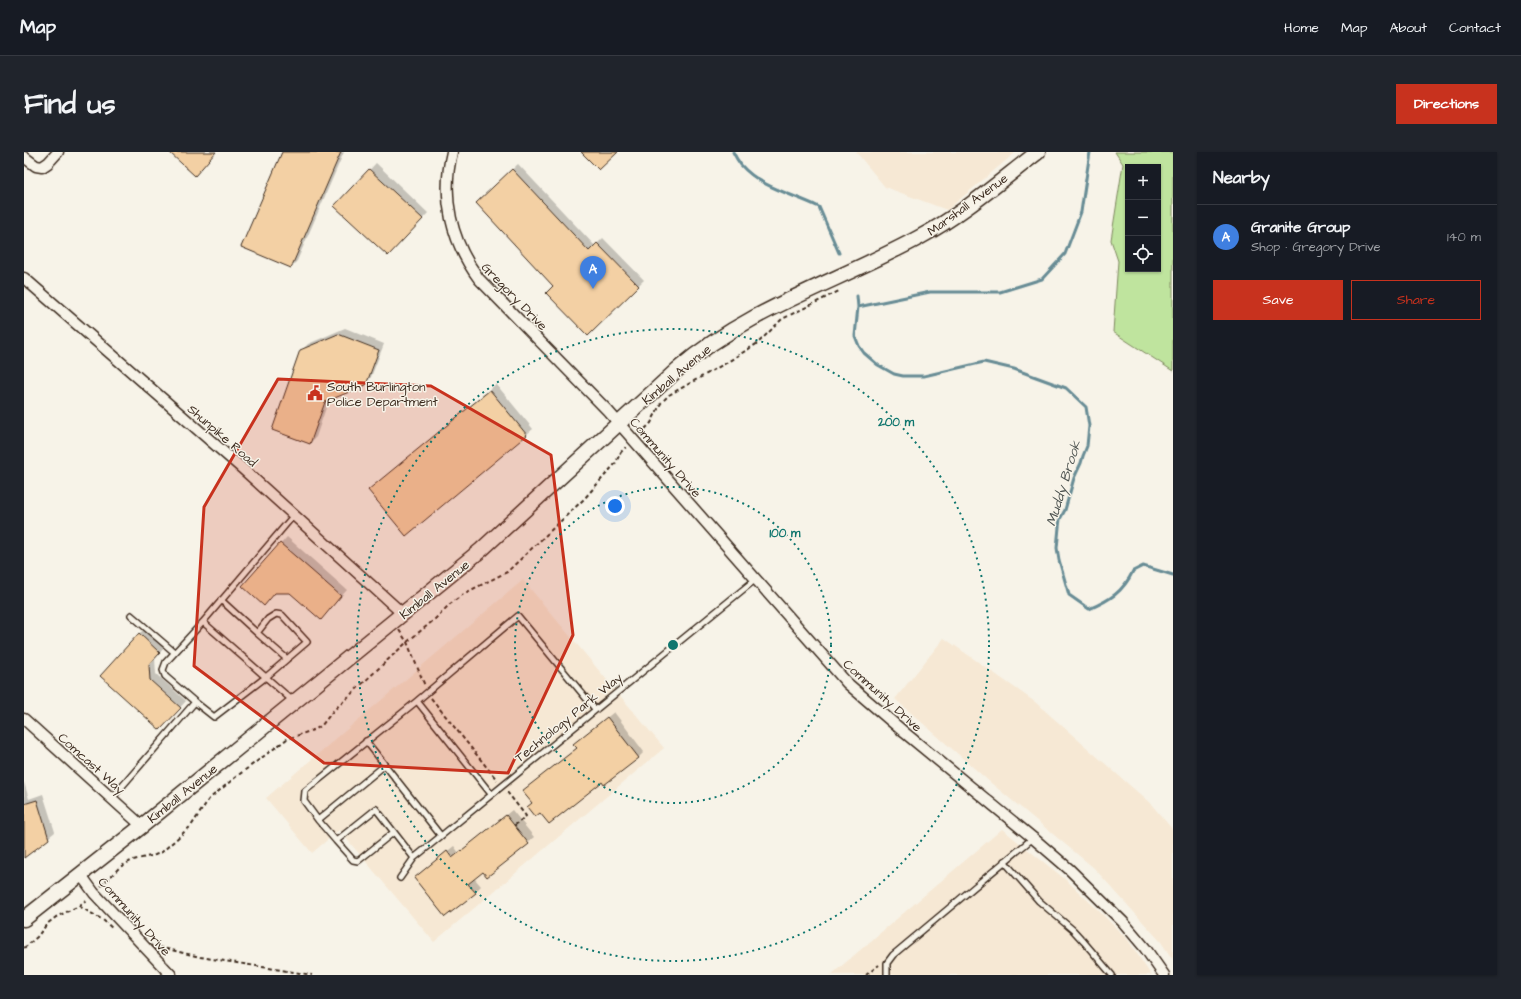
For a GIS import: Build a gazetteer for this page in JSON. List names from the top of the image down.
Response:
{
  "streets": {
    "main road": ["Marshall Avenue", "Kimball Avenue"],
    "street": [
      "Gregory Drive",
      "Shunpike Road",
      "Community Drive",
      "Comcast Way"
    ],
    "lane": ["Technology Park Way"]
  },
  "crossings": [
    ["Marshall Avenue", "Kimball Avenue"],
    ["Gregory Drive", "Community Drive"],
    ["Kimball Avenue", "Shunpike Road"],
    ["Kimball Avenue", "Community Drive"],
    ["Kimball Avenue", "Comcast Way"],
    ["Community Drive", "Technology Park Way"]
  ],
  "water": ["Muddy Brook"],
  "places": {
    "public building": ["South Burlington Police Department"]
  },
  "page": {
    "header": "Map",
    "nav": [
      "Home",
      "Map",
      "About",
      "Contact"
    ],
    "buttons": [
      "Directions",
      ["Save", "Share"]
    ],
    "title": "Find us",
    "heading": "Nearby",
    "map_buttons": ["+", "−"],
    "list": [
      {
        "mark": "A",
        "name": "Granite Group",
        "note": "Shop · Gregory Drive",
        "value": "140 m"
      }
    ],
    "pins": "A"
  },
  "rings": ["200 m", "100 m"]
}
